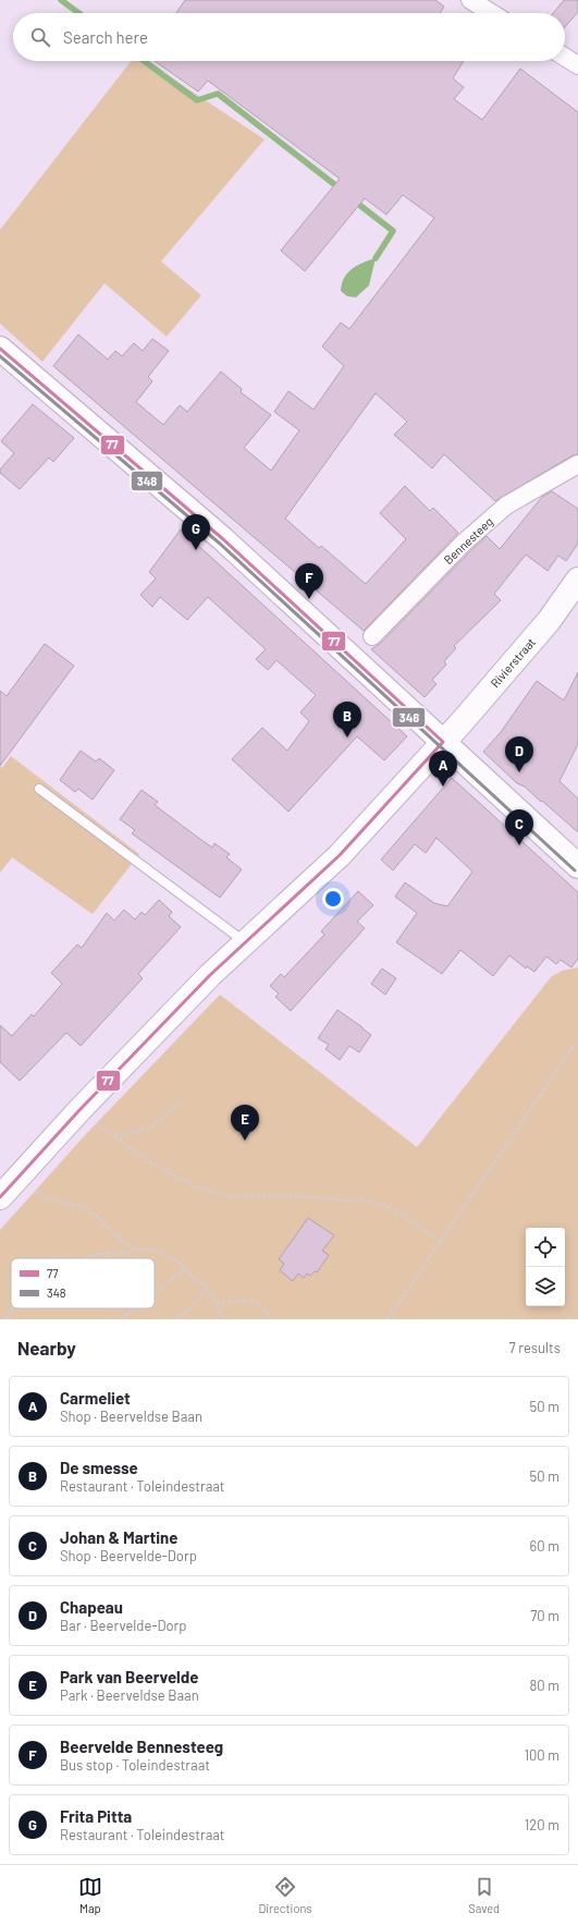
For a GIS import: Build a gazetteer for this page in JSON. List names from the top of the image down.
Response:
{
  "streets": {
    "main road": ["Rivierstraat"],
    "street": ["Bennesteeg"]
  },
  "lines": ["transit line 77", "transit line 348"],
  "legend": ["77", "348"],
  "page": {
    "search": "Search here",
    "pins": [
      "G",
      "F",
      "B",
      "D",
      "A",
      "C",
      "E"
    ],
    "heading": ["Nearby", "7 results"],
    "list": [
      {
        "mark": "A",
        "name": "Carmeliet",
        "note": "Shop · Beerveldse Baan",
        "value": "50 m"
      },
      {
        "mark": "B",
        "name": "De smesse",
        "note": "Restaurant · Toleindestraat",
        "value": "50 m"
      },
      {
        "mark": "C",
        "name": "Johan & Martine",
        "note": "Shop · Beervelde-Dorp",
        "value": "60 m"
      },
      {
        "mark": "D",
        "name": "Chapeau",
        "note": "Bar · Beervelde-Dorp",
        "value": "70 m"
      },
      {
        "mark": "E",
        "name": "Park van Beervelde",
        "note": "Park · Beerveldse Baan",
        "value": "80 m"
      },
      {
        "mark": "F",
        "name": "Beervelde Bennesteeg",
        "note": "Bus stop · Toleindestraat",
        "value": "100 m"
      },
      {
        "mark": "G",
        "name": "Frita Pitta",
        "note": "Restaurant · Toleindestraat",
        "value": "120 m"
      }
    ],
    "nav": ["Map", "Directions", "Saved"]
  }
}
